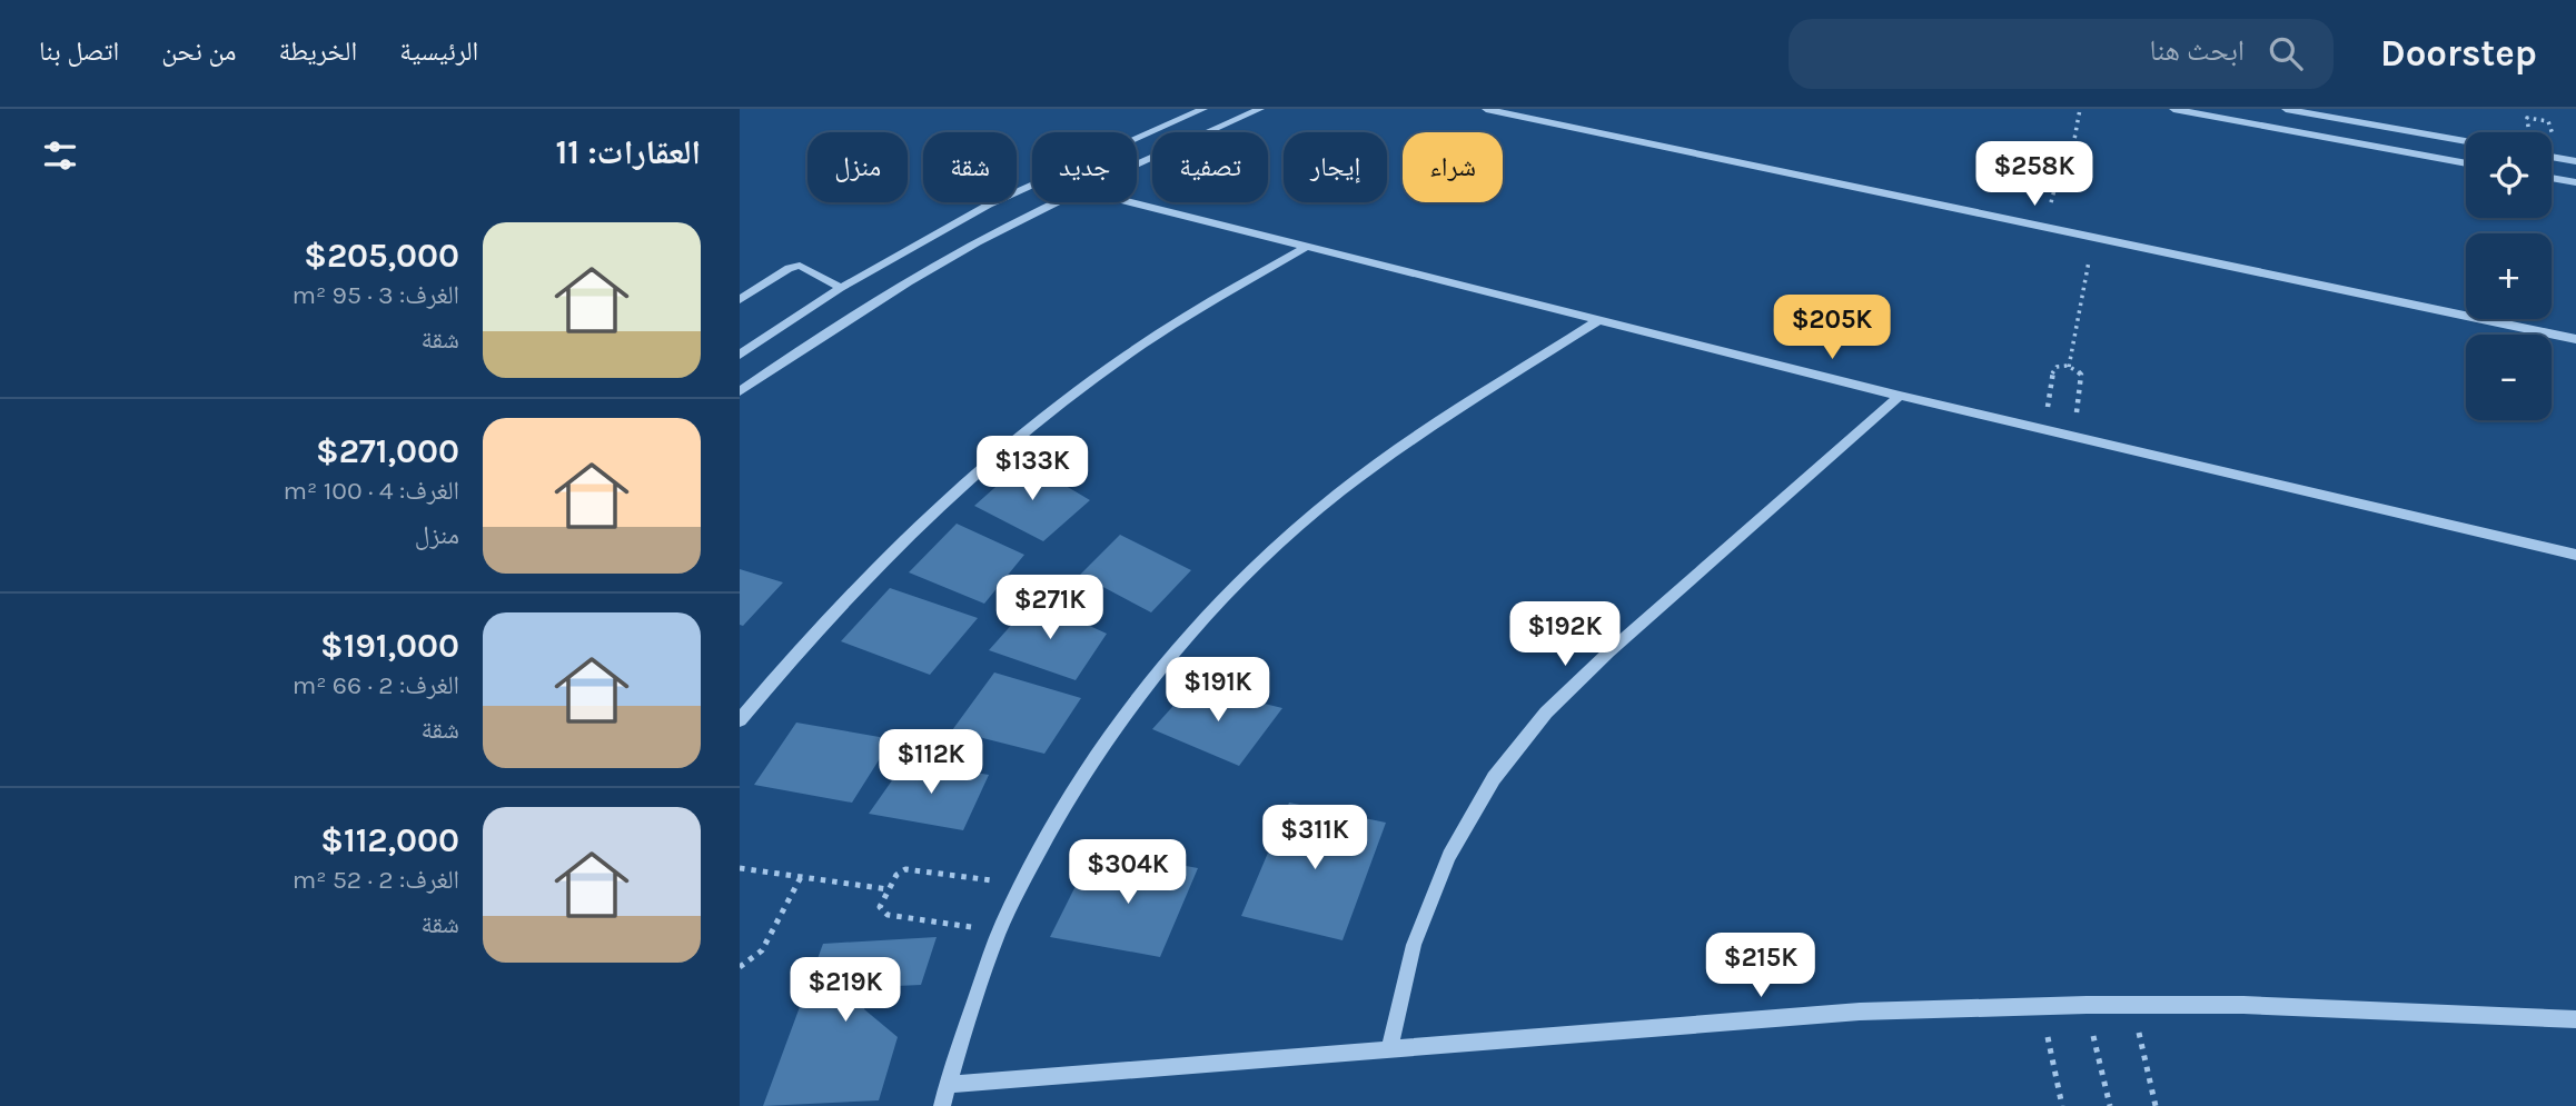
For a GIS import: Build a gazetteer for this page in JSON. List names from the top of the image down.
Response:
{
  "page": {
    "header": "Doorstep",
    "search": "ابحث هنا",
    "nav": [
      "الرئيسية",
      "الخريطة",
      "من نحن",
      "اتصل بنا"
    ],
    "heading": "العقارات: 11",
    "map_buttons": ["+", "−"],
    "chip": [
      "شراء",
      "إيجار",
      "تصفية",
      "جديد",
      "شقة",
      "منزل"
    ],
    "price": [
      "$258K",
      "$205K",
      "$133K",
      "$271K",
      "$192K",
      "$191K",
      "$112K",
      "$311K",
      "$304K",
      "$215K",
      "$219K"
    ],
    "list": [
      {
        "name": "$205,000",
        "note": "الغرف: 3 · 95 m² · شقة"
      },
      {
        "name": "$271,000",
        "note": "الغرف: 4 · 100 m² · منزل"
      },
      {
        "name": "$191,000",
        "note": "الغرف: 2 · 66 m² · شقة"
      },
      {
        "name": "$112,000",
        "note": "الغرف: 2 · 52 m² · شقة"
      }
    ]
  }
}
